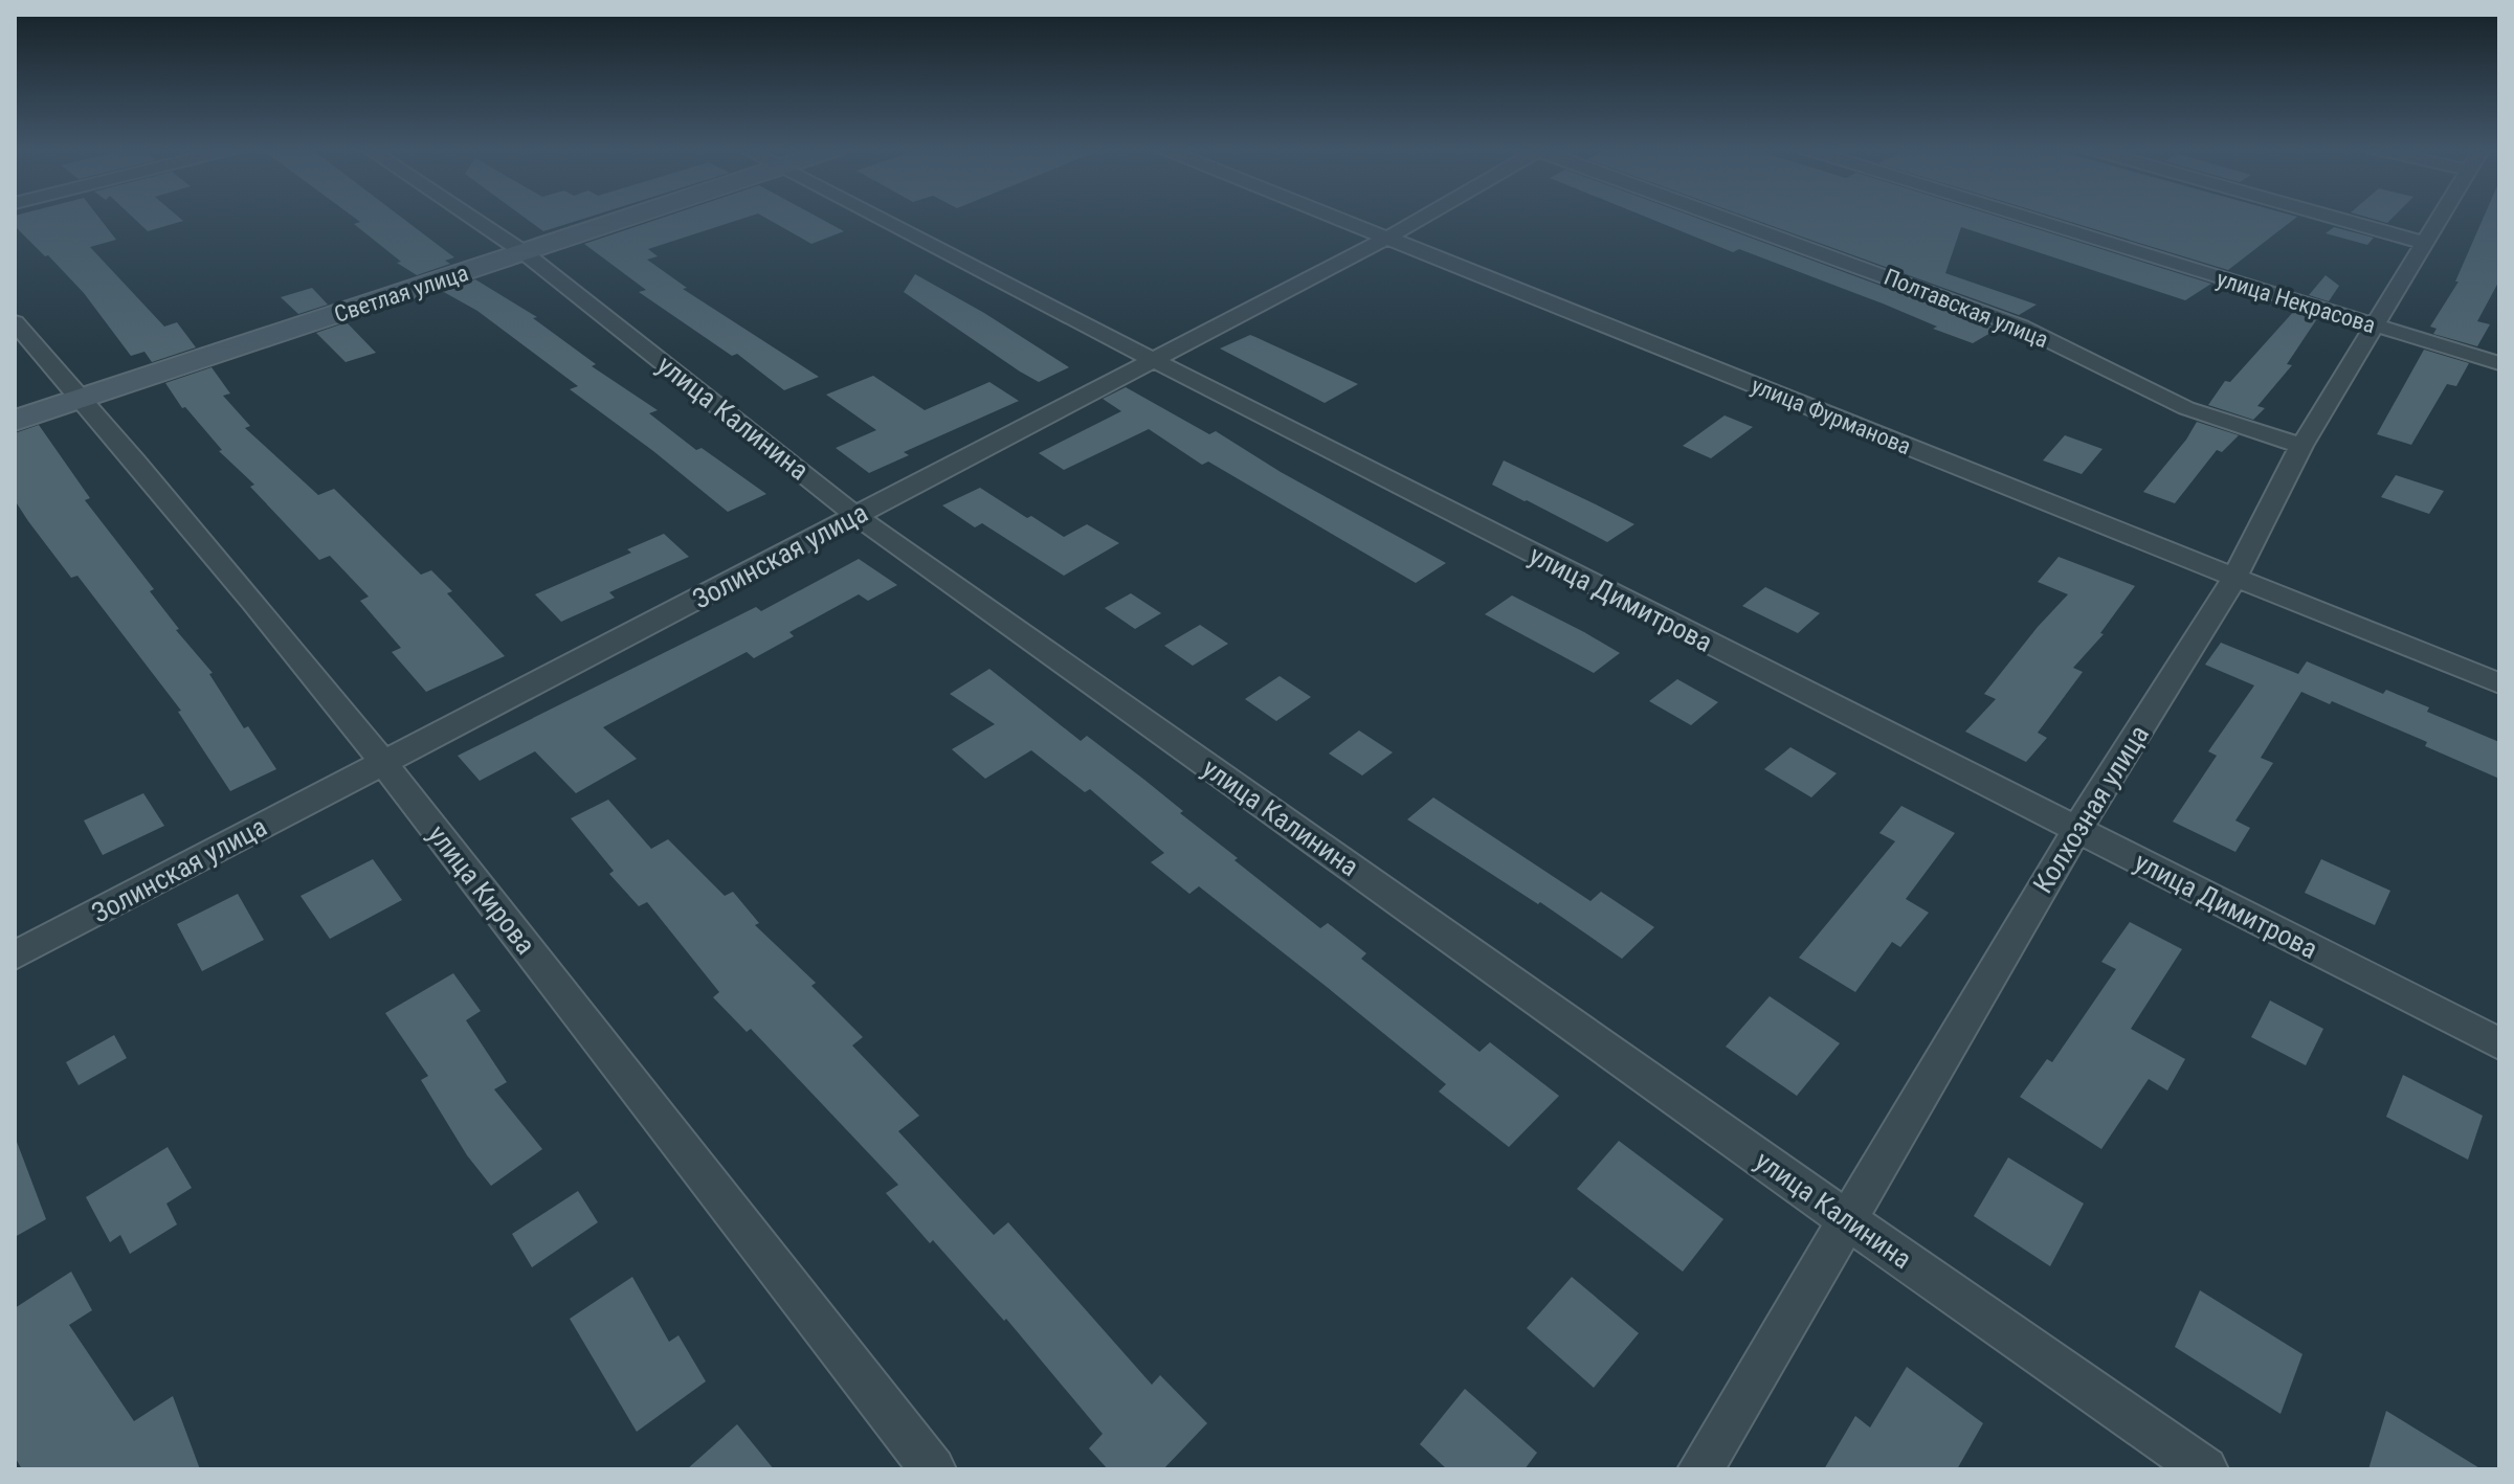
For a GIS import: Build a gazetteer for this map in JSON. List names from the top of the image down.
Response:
{
  "streets": {
    "main road": ["Светлая улица"],
    "street": [
      "улица Некрасова",
      "Полтавская улица",
      "улица Фурманова",
      "улица Калинина",
      "Золинская улица",
      "улица Димитрова",
      "Колхозная улица",
      "улица Кирова"
    ]
  },
  "crossings": [
    ["Светлая улица", "улица Калинина"],
    ["Светлая улица", "улица Кирова"],
    ["улица Некрасова", "Колхозная улица"],
    ["Полтавская улица", "Колхозная улица"],
    ["улица Фурманова", "Золинская улица"],
    ["улица Фурманова", "Колхозная улица"],
    ["улица Калинина", "Золинская улица"],
    ["улица Калинина", "Колхозная улица"],
    ["Золинская улица", "улица Димитрова"],
    ["Золинская улица", "улица Кирова"],
    ["улица Димитрова", "Колхозная улица"]
  ]
}
